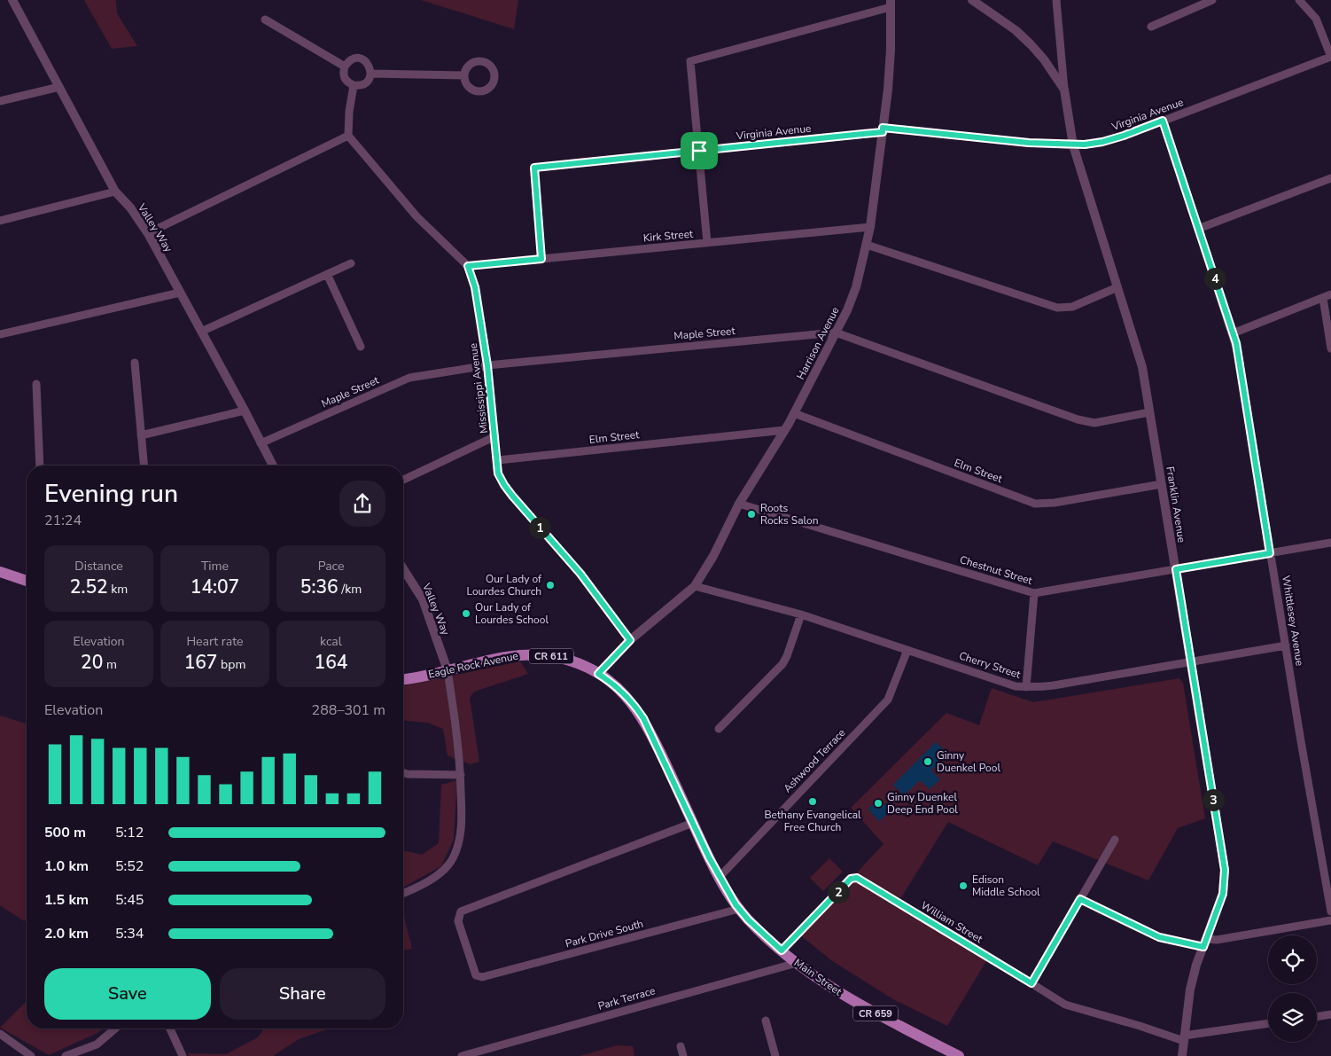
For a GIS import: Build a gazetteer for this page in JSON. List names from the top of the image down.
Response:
{
  "streets": {
    "main road": [
      "CR 611",
      "Eagle Rock Avenue",
      "Main Street",
      "CR 659"
    ],
    "street": [
      "Virginia Avenue",
      "Valley Way",
      "Kirk Street",
      "Maple Street",
      "Harrison Avenue",
      "Mississippi Avenue",
      "Elm Street",
      "Franklin Avenue",
      "Chestnut Street",
      "Whittlesey Avenue",
      "Cherry Street",
      "Ashwood Terrace",
      "William Street",
      "Park Drive South",
      "Park Terrace"
    ]
  },
  "crossings": [
    ["Virginia Avenue", "Kirk Street"],
    ["Virginia Avenue", "Harrison Avenue"],
    ["Virginia Avenue", "Franklin Avenue"],
    ["Virginia Avenue", "Whittlesey Avenue"],
    ["Valley Way", "Maple Street"],
    ["Valley Way", "Eagle Rock Avenue"],
    ["Kirk Street", "Harrison Avenue"],
    ["Kirk Street", "Mississippi Avenue"],
    ["Maple Street", "Harrison Avenue"],
    ["Maple Street", "Mississippi Avenue"],
    ["Maple Street", "Franklin Avenue"],
    ["Harrison Avenue", "Mississippi Avenue"],
    ["Harrison Avenue", "Elm Street"],
    ["Harrison Avenue", "Chestnut Street"],
    ["Harrison Avenue", "Cherry Street"],
    ["Mississippi Avenue", "Elm Street"],
    ["Elm Street", "Franklin Avenue"],
    ["Franklin Avenue", "Chestnut Street"],
    ["Franklin Avenue", "Cherry Street"],
    ["Franklin Avenue", "William Street"],
    ["Chestnut Street", "Whittlesey Avenue"],
    ["Whittlesey Avenue", "Cherry Street"],
    ["Eagle Rock Avenue", "Main Street"],
    ["Cherry Street", "Ashwood Terrace"],
    ["Ashwood Terrace", "Main Street"],
    ["William Street", "Main Street"],
    ["Park Drive South", "Main Street"],
    ["Main Street", "Park Terrace"]
  ],
  "places": [
    "Roots Rocks Salon",
    "Our Lady of Lourdes Church",
    "Our Lady of Lourdes School",
    "Ginny Duenkel Pool",
    "Bethany Evangelical Free Church",
    "Ginny Duenkel Deep End Pool",
    "Edison Middle School"
  ],
  "page": {
    "pins": [
      "4",
      "1",
      "3",
      "2"
    ],
    "heading": ["Evening run", "21:24"],
    "stats": [
      ["Distance", "2.52 km"],
      ["Time", "14:07"],
      ["Pace", "5:36 /km"],
      ["Elevation", "20 m"],
      ["Heart rate", "167 bpm"],
      ["kcal", "164"]
    ],
    "chart": ["Elevation", "288–301 m"],
    "list": [
      {
        "name": "500 m",
        "note": "5:12"
      },
      {
        "name": "1.0 km",
        "note": "5:52"
      },
      {
        "name": "1.5 km",
        "note": "5:45"
      },
      {
        "name": "2.0 km",
        "note": "5:34"
      }
    ],
    "buttons": ["Save", "Share"]
  }
}
